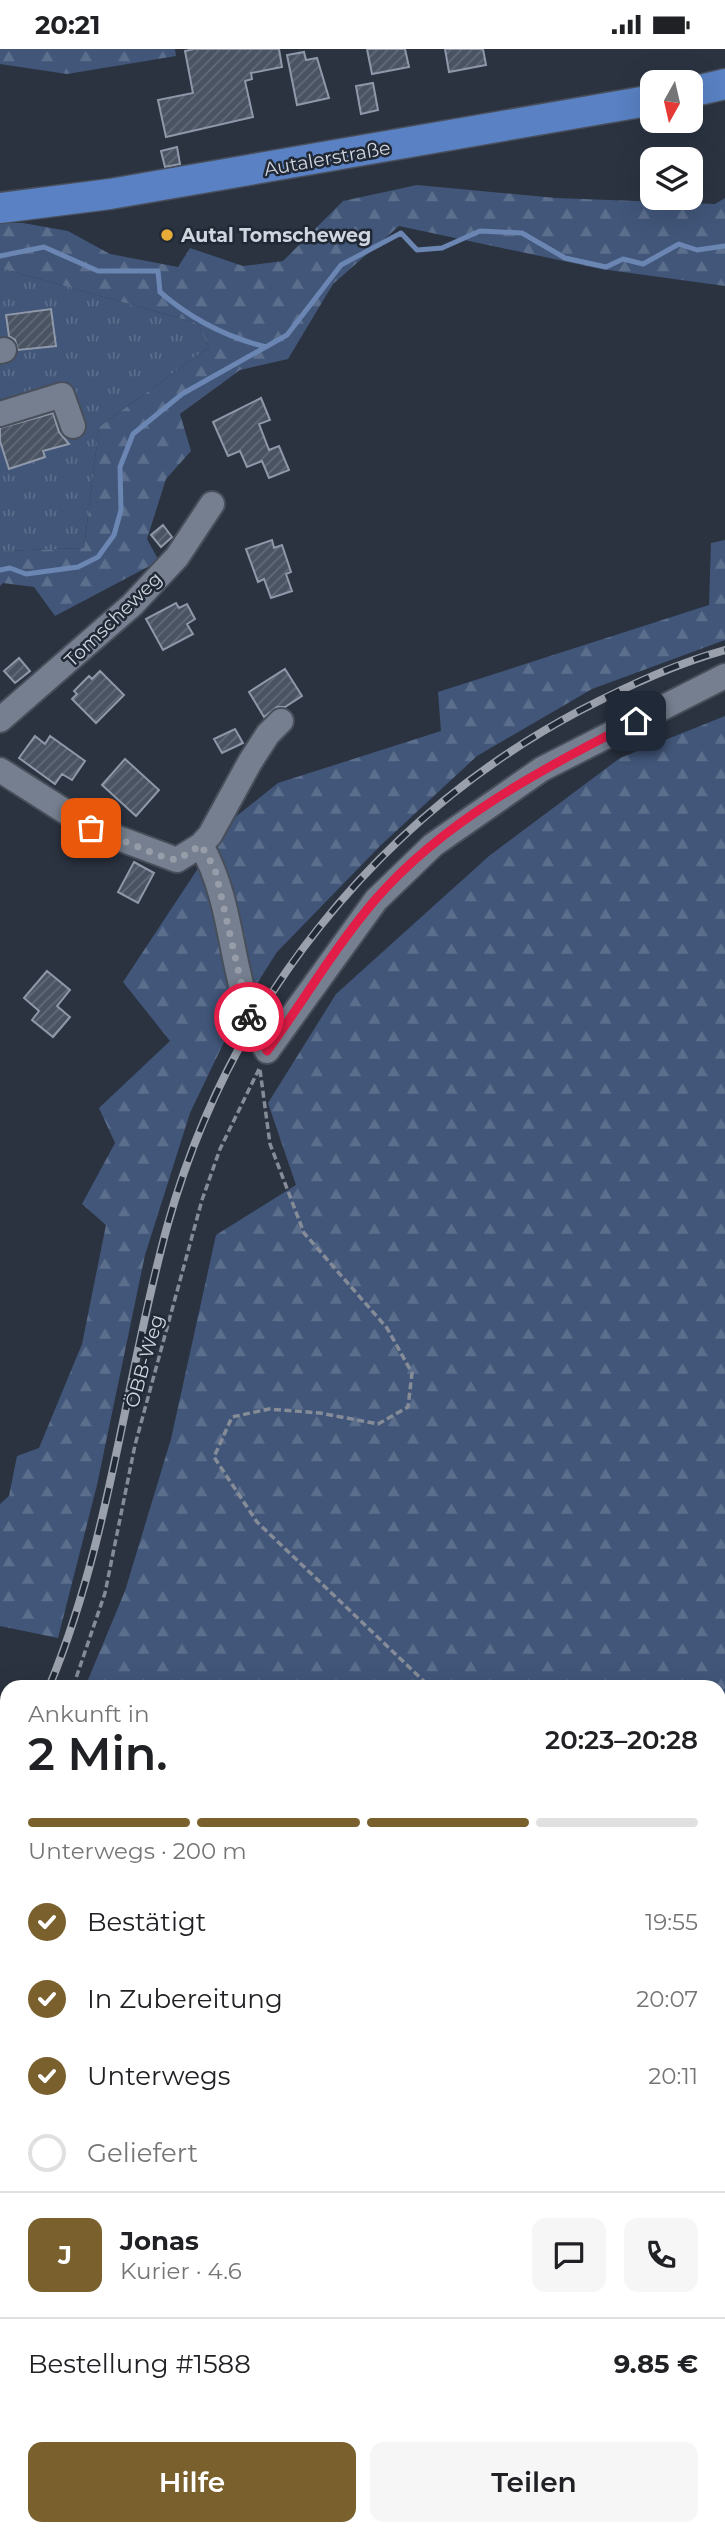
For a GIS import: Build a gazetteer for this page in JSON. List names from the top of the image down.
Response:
{
  "streets": {
    "main road": ["Autalerstraße"],
    "lane": ["Tomscheweg"],
    "path": ["ÖBB-Weg"]
  },
  "places": ["Autal Tomscheweg"],
  "north": "bottom",
  "page": {
    "status": "20:21",
    "heading": ["2 Min.", "Ankunft in", "20:23–20:28"],
    "panel": [
      "Jonas",
      "Kurier · 4.6",
      "Bestellung #1588",
      "9.85 €"
    ],
    "bar": "Unterwegs · 200 m",
    "list": [
      ["Bestätigt", "19:55"],
      ["In Zubereitung", "20:07"],
      ["Unterwegs", "20:11"],
      "Geliefert"
    ],
    "round": "J",
    "buttons": ["Hilfe", "Teilen"]
  }
}
